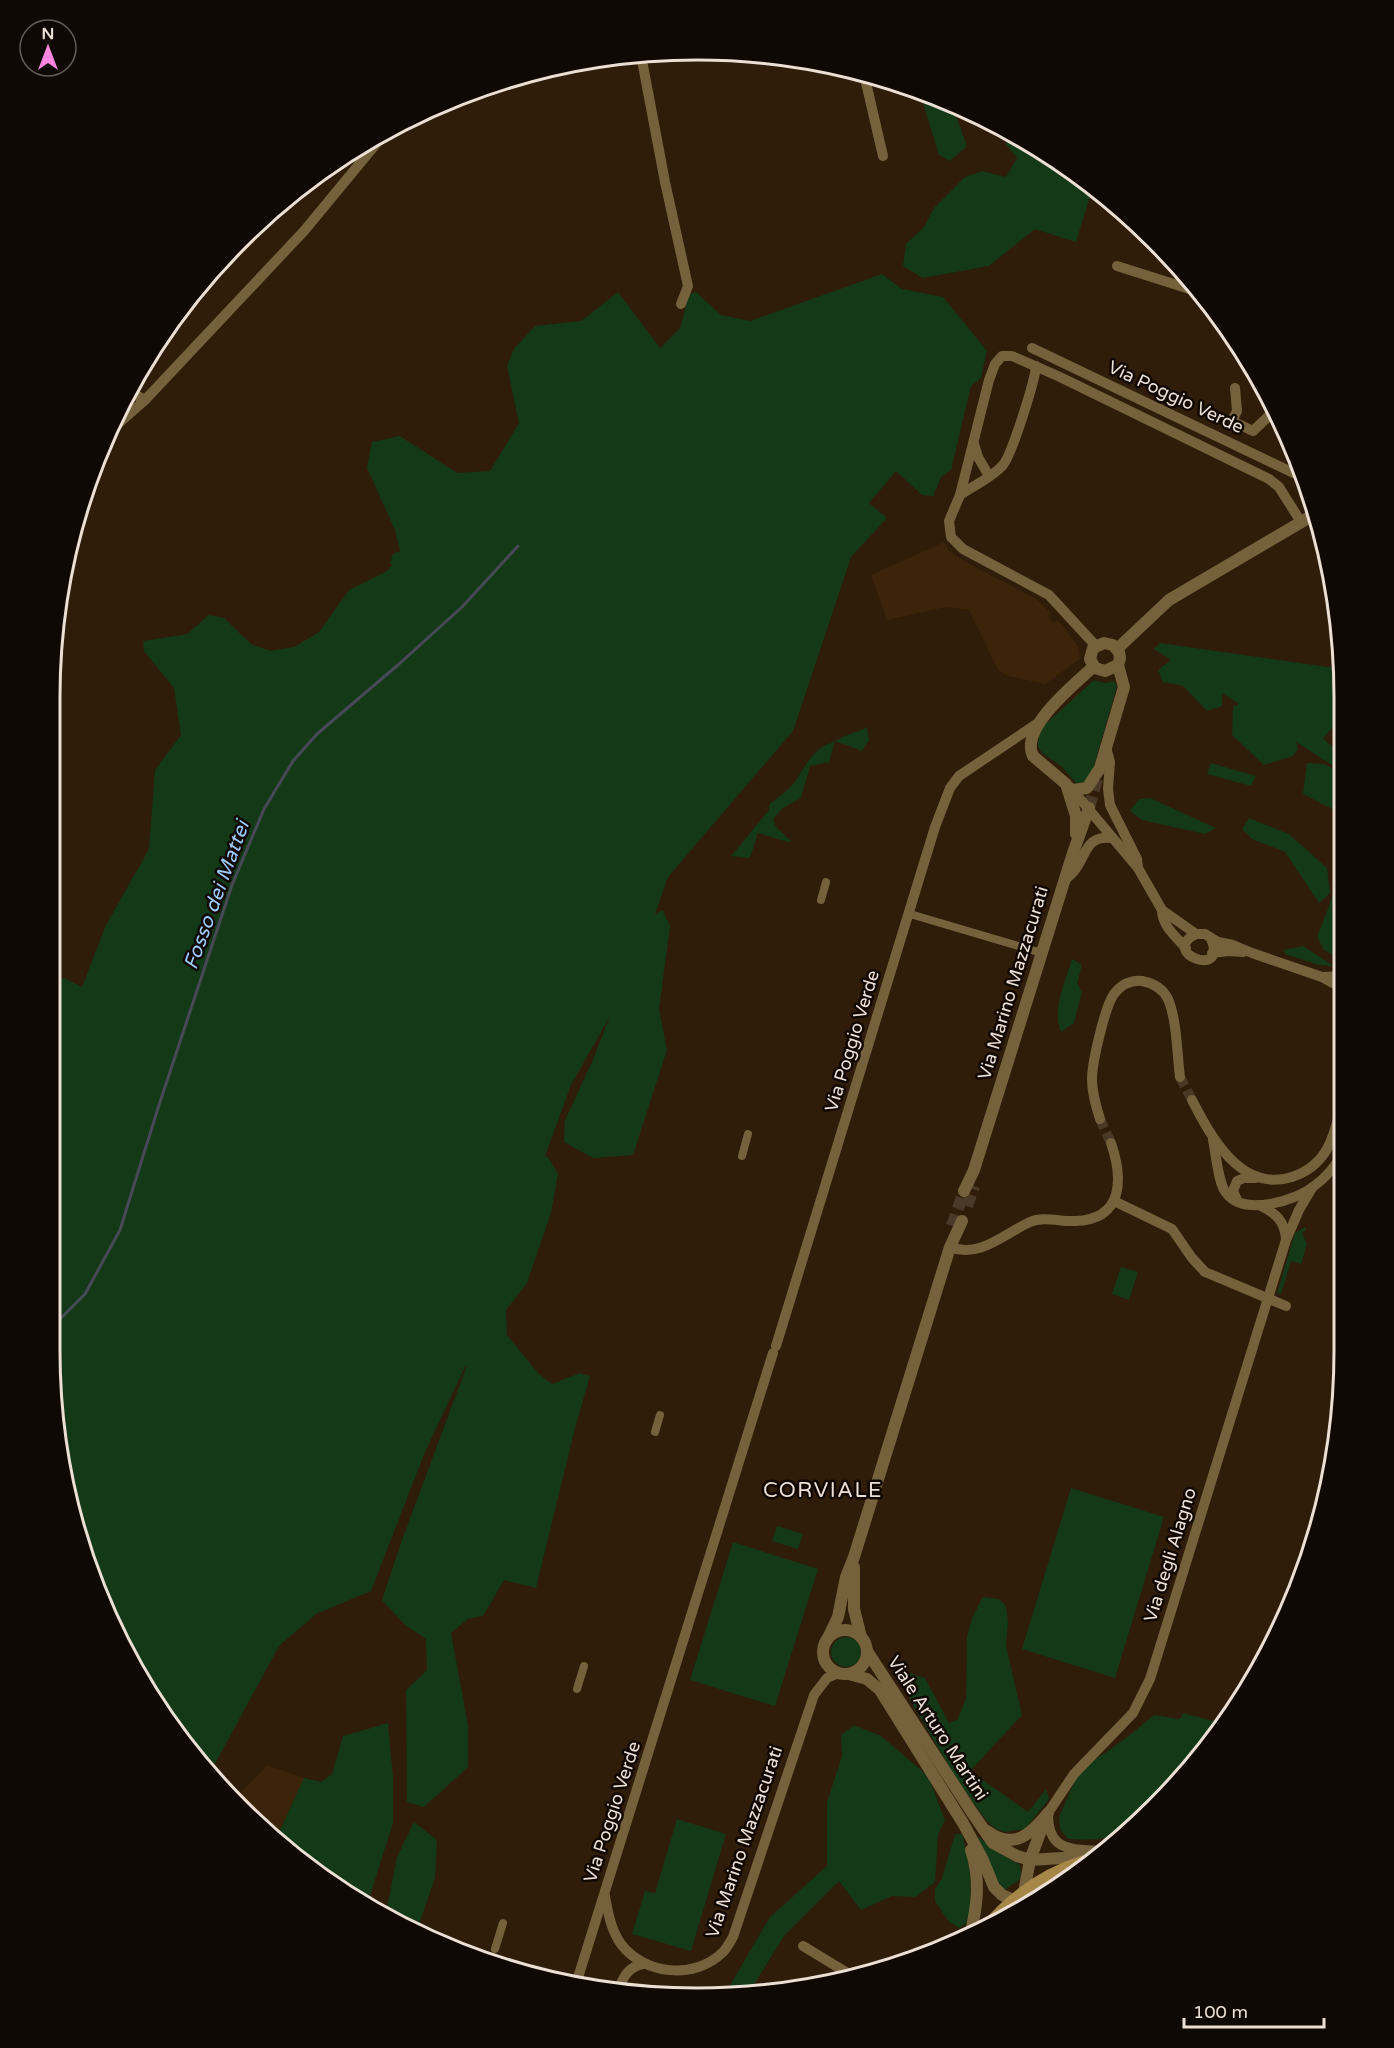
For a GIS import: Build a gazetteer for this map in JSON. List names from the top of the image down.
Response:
{
  "streets": {
    "street": [
      "Via Poggio Verde",
      "Via Marino Mazzacurati",
      "Via degli Alagno",
      "Viale Arturo Martini"
    ]
  },
  "crossings": [
    ["Via Poggio Verde", "Via Marino Mazzacurati"],
    ["Via Marino Mazzacurati", "Viale Arturo Martini"],
    ["Via degli Alagno", "Viale Arturo Martini"]
  ],
  "districts": ["CORVIALE"],
  "water": ["Fosso dei Mattei"],
  "scale_bar": "100 m",
  "north": "top"
}
